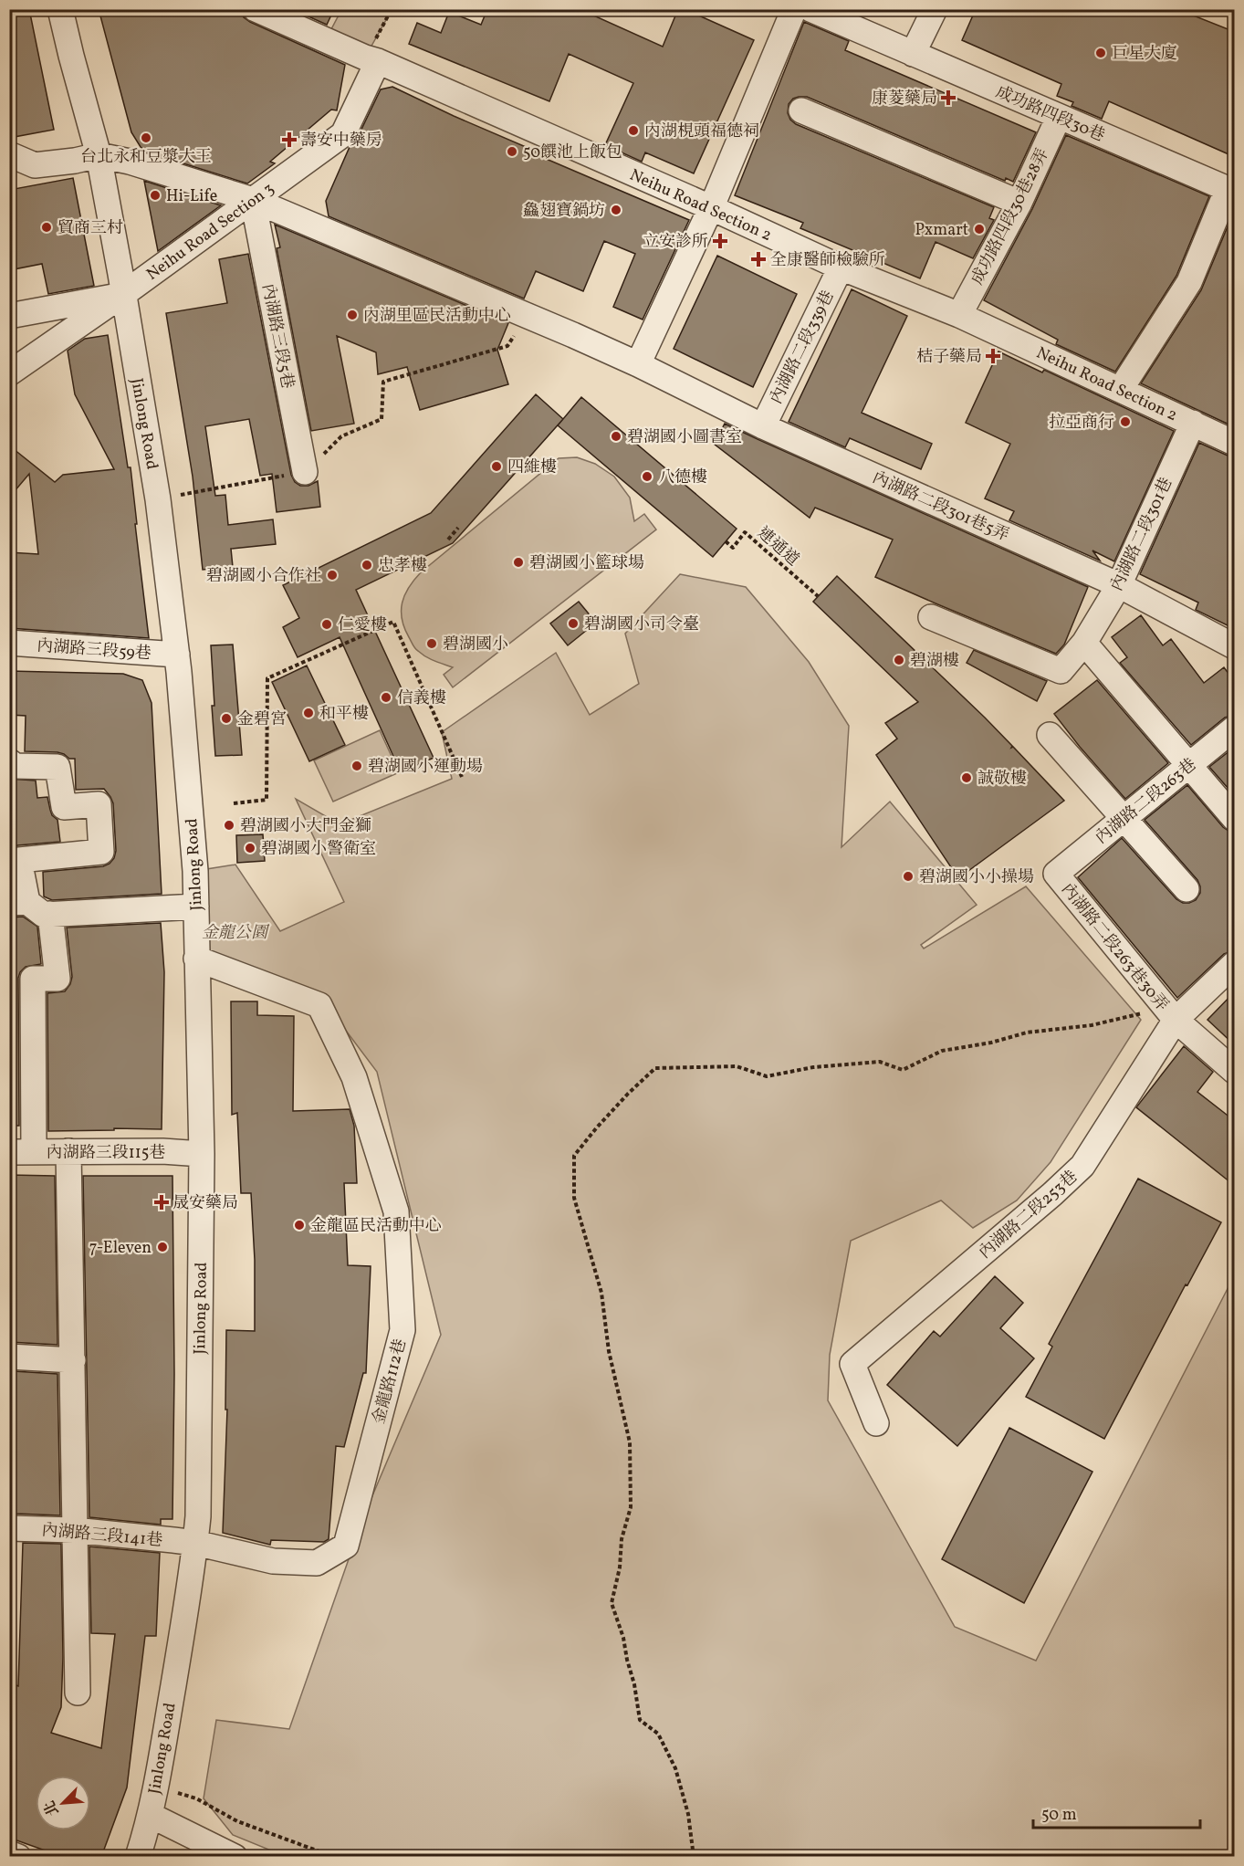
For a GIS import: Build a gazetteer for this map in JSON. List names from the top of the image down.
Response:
{
  "streets": {
    "street": [
      "成功路四段30巷",
      "Neihu Road Section 2",
      "成功路四段30巷28弄",
      "Neihu Road Section 3",
      "內湖路三段5巷",
      "內湖路二段339巷",
      "Jinlong Road",
      "內湖路二段301巷5弄",
      "內湖路二段301巷",
      "內湖路三段59巷",
      "內湖路二段263巷",
      "內湖路二段263巷30弄",
      "內湖路三段115巷",
      "內湖路二段253巷",
      "金龍路112巷",
      "內湖路三段141巷"
    ],
    "path": ["連通道"]
  },
  "crossings": [
    ["成功路四段30巷", "成功路四段30巷28弄"],
    ["Neihu Road Section 2", "成功路四段30巷28弄"],
    ["Neihu Road Section 2", "Neihu Road Section 3"],
    ["Neihu Road Section 2", "內湖路二段339巷"],
    ["Neihu Road Section 2", "內湖路二段301巷"],
    ["Neihu Road Section 3", "內湖路三段5巷"],
    ["Neihu Road Section 3", "Jinlong Road"],
    ["Neihu Road Section 3", "內湖路二段301巷5弄"],
    ["內湖路三段5巷", "內湖路二段301巷5弄"],
    ["內湖路二段339巷", "內湖路二段301巷5弄"],
    ["Jinlong Road", "內湖路二段301巷5弄"],
    ["Jinlong Road", "內湖路三段59巷"],
    ["Jinlong Road", "內湖路三段115巷"],
    ["Jinlong Road", "金龍路112巷"],
    ["Jinlong Road", "內湖路三段141巷"],
    ["內湖路二段301巷5弄", "內湖路二段301巷"],
    ["內湖路二段263巷", "內湖路二段263巷30弄"],
    ["內湖路二段263巷30弄", "內湖路二段253巷"],
    ["金龍路112巷", "內湖路三段141巷"]
  ],
  "parks": ["金龍公園"],
  "places": {
    "other": [
      "巨星大廈",
      "內湖梘頭福德祠",
      "台北永和豆漿大王",
      "50饌池上飯包",
      "Hi-Life",
      "鱻翅寶鍋坊",
      "貿商三村",
      "Pxmart",
      "內湖里區民活動中心",
      "拉亞商行",
      "碧湖國小圖書室",
      "四維樓",
      "八德樓",
      "碧湖國小籃球場",
      "忠孝樓",
      "碧湖國小合作社",
      "碧湖國小司令臺",
      "仁愛樓",
      "碧湖國小",
      "碧湖樓",
      "信義樓",
      "和平樓",
      "金碧宮",
      "碧湖國小運動場",
      "誠敬樓",
      "碧湖國小大門金獅",
      "碧湖國小警衛室",
      "碧湖國小小操場",
      "金龍區民活動中心",
      "7-Eleven"
    ],
    "health": [
      "康菱藥局",
      "壽安中藥房",
      "立安診所",
      "全康醫師檢驗所",
      "桔子藥局",
      "晟安藥局"
    ]
  },
  "scale_bar": "50 m",
  "north": "bottom left"
}
